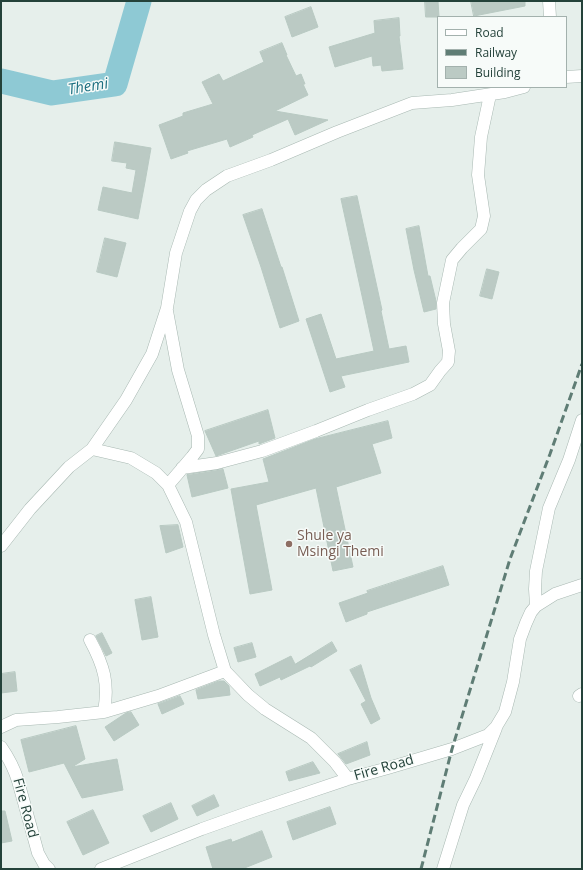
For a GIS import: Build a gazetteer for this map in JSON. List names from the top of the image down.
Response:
{
  "streets": {
    "street": ["Fire Road"]
  },
  "water": ["Themi"],
  "places": ["Shule ya Msingi Themi"],
  "legend": ["Road", "Railway", "Building"]
}
